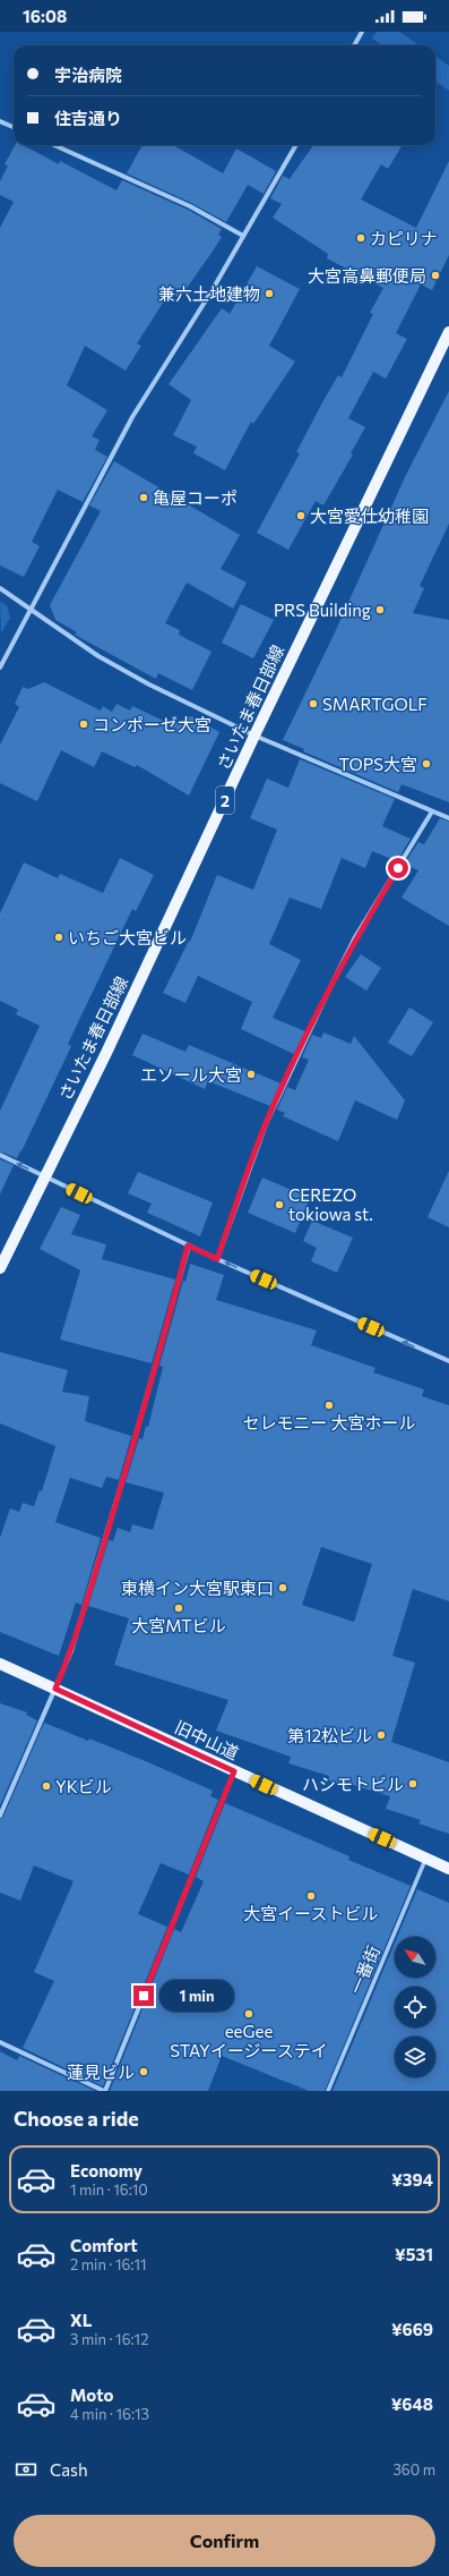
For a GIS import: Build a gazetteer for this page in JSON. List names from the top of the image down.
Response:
{
  "streets": {
    "main road": ["さいたま春日部線", "2", "旧中山道"],
    "street": ["一番街"]
  },
  "crossings": [
    ["旧中山道", "一番街"]
  ],
  "places": [
    "カピリナ",
    "大宮高鼻郵便局",
    "兼六土地建物",
    "亀屋コーポ",
    "大宮愛仕幼稚園",
    "PRS Building",
    "SMARTGOLF",
    "コンポーゼ大宮",
    "TOPS大宮",
    "いちご大宮ビル",
    "エソール大宮",
    "CEREZO tokiowa st.",
    "セレモニー 大宮ホール",
    "東横イン大宮駅東口",
    "大宮MTビル",
    "第12松ビル",
    "ハシモトビル",
    "YKビル",
    "大宮イーストビル",
    "eeGee STAYイージーステイ",
    "蓮見ビル"
  ],
  "north": "top left",
  "page": {
    "status": "16:08",
    "banner": ["宇治病院", "住吉通り"],
    "bubble": "1 min",
    "heading": "Choose a ride",
    "list": [
      {
        "name": "Economy",
        "note": "1 min · 16:10",
        "value": "¥394"
      },
      {
        "name": "Comfort",
        "note": "2 min · 16:11",
        "value": "¥531"
      },
      {
        "name": "XL",
        "note": "3 min · 16:12",
        "value": "¥669"
      },
      {
        "name": "Moto",
        "note": "4 min · 16:13",
        "value": "¥648"
      }
    ],
    "pay": ["Cash", "360 m"],
    "buttons": "Confirm"
  }
}
